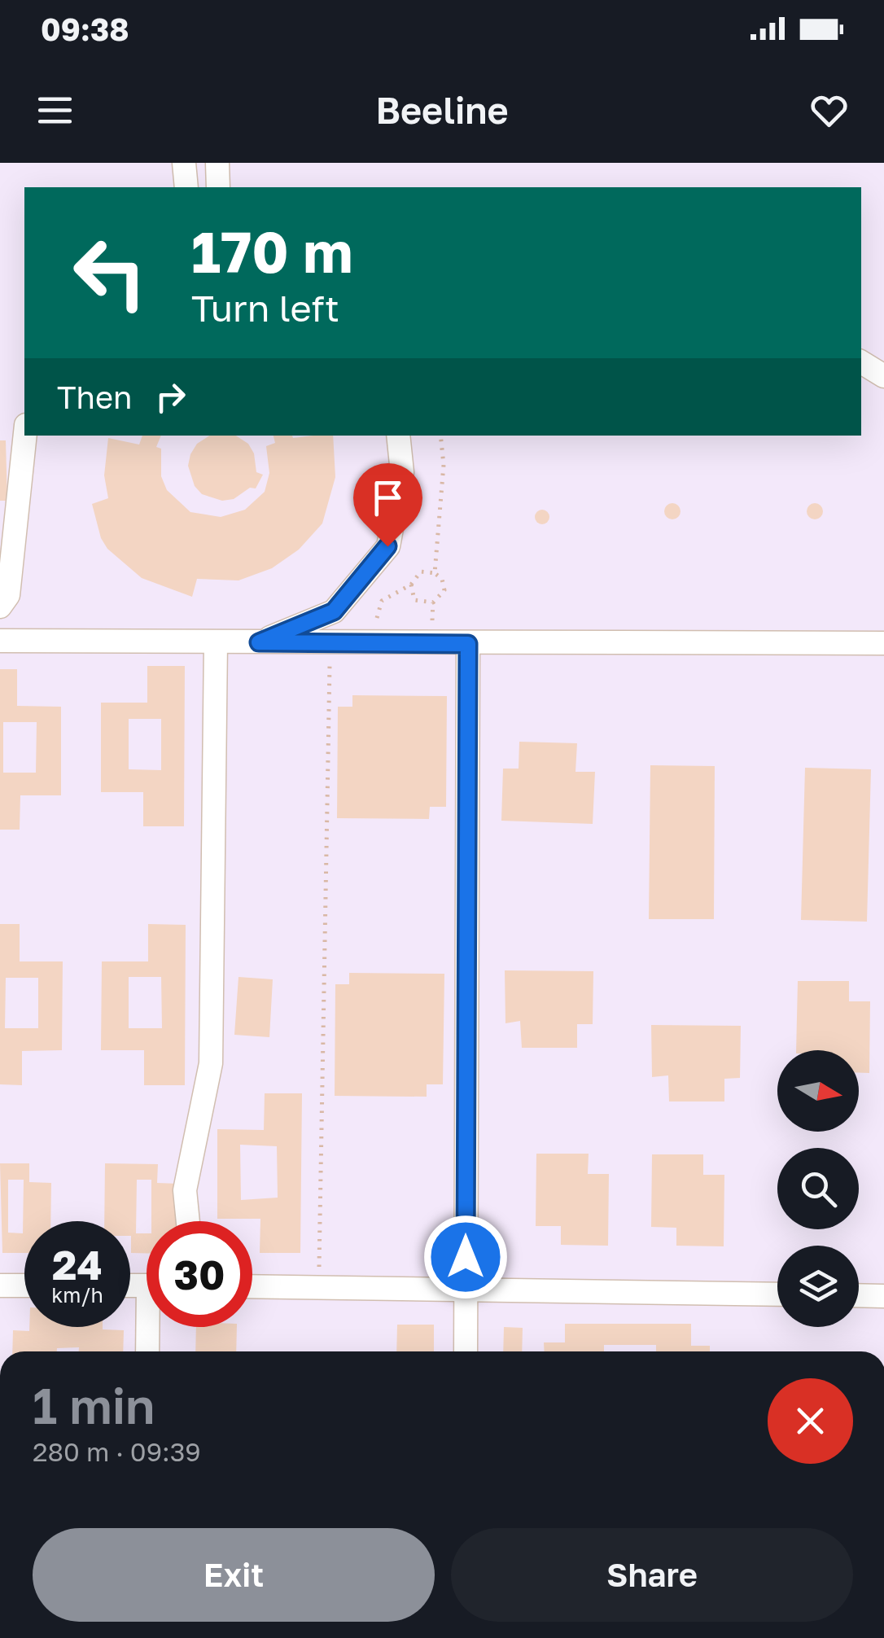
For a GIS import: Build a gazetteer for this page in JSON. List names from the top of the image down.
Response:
{
  "north": "right",
  "page": {
    "status": "09:38",
    "header": "Beeline",
    "turn": ["170 m", "Turn left"],
    "then": "Then",
    "speed": "24 km/h",
    "limit": "30",
    "heading": ["1 min", "280 m · 09:39"],
    "buttons": ["Exit", "Share"]
  }
}
